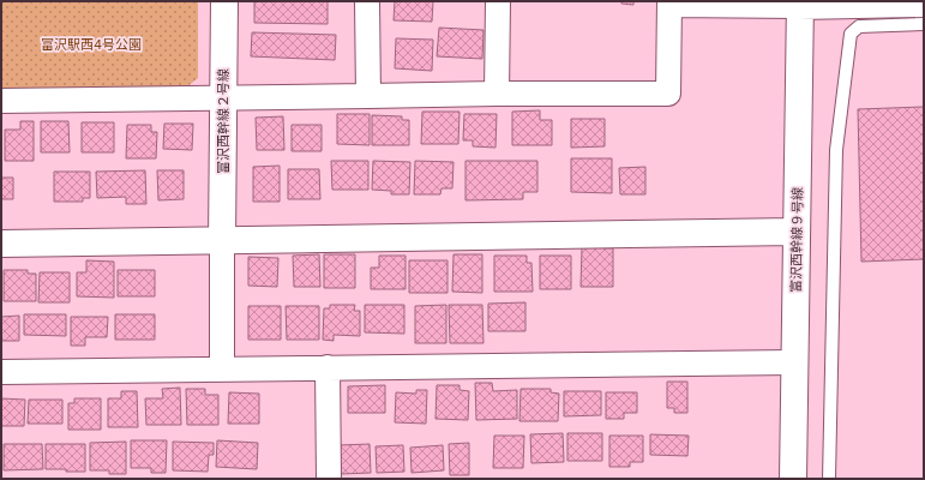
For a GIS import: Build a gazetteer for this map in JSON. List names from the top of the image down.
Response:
{
  "streets": {
    "street": ["富沢西幹線２号線", "富沢西幹線９号線"]
  },
  "parks": ["富沢駅西4号公園"]
}
